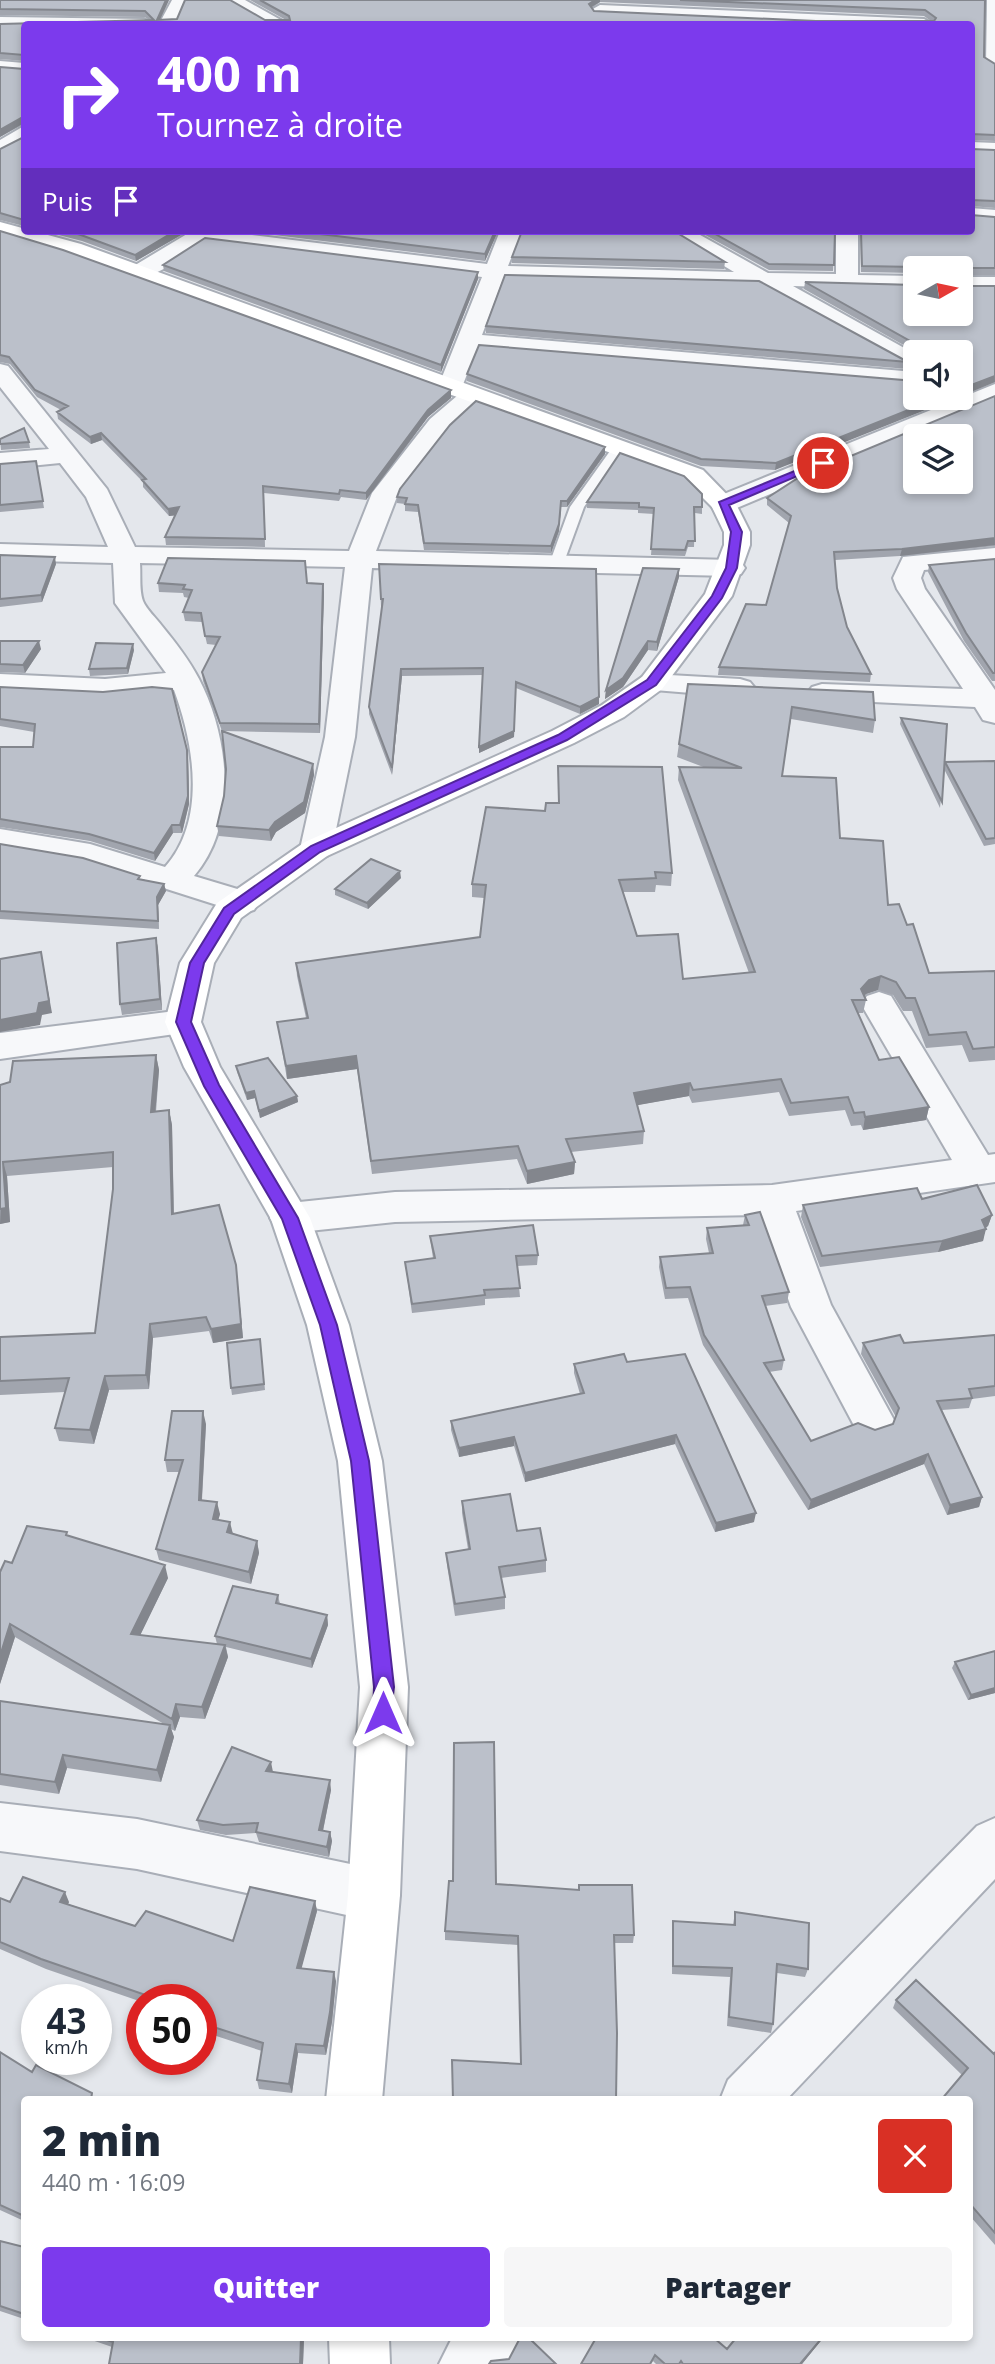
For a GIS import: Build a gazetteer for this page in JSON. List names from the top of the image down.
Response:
{
  "north": "right",
  "page": {
    "turn": ["400 m", "Tournez à droite"],
    "then": "Puis",
    "speed": "43 km/h",
    "limit": "50",
    "heading": ["2 min", "440 m · 16:09"],
    "buttons": ["Quitter", "Partager"]
  }
}
